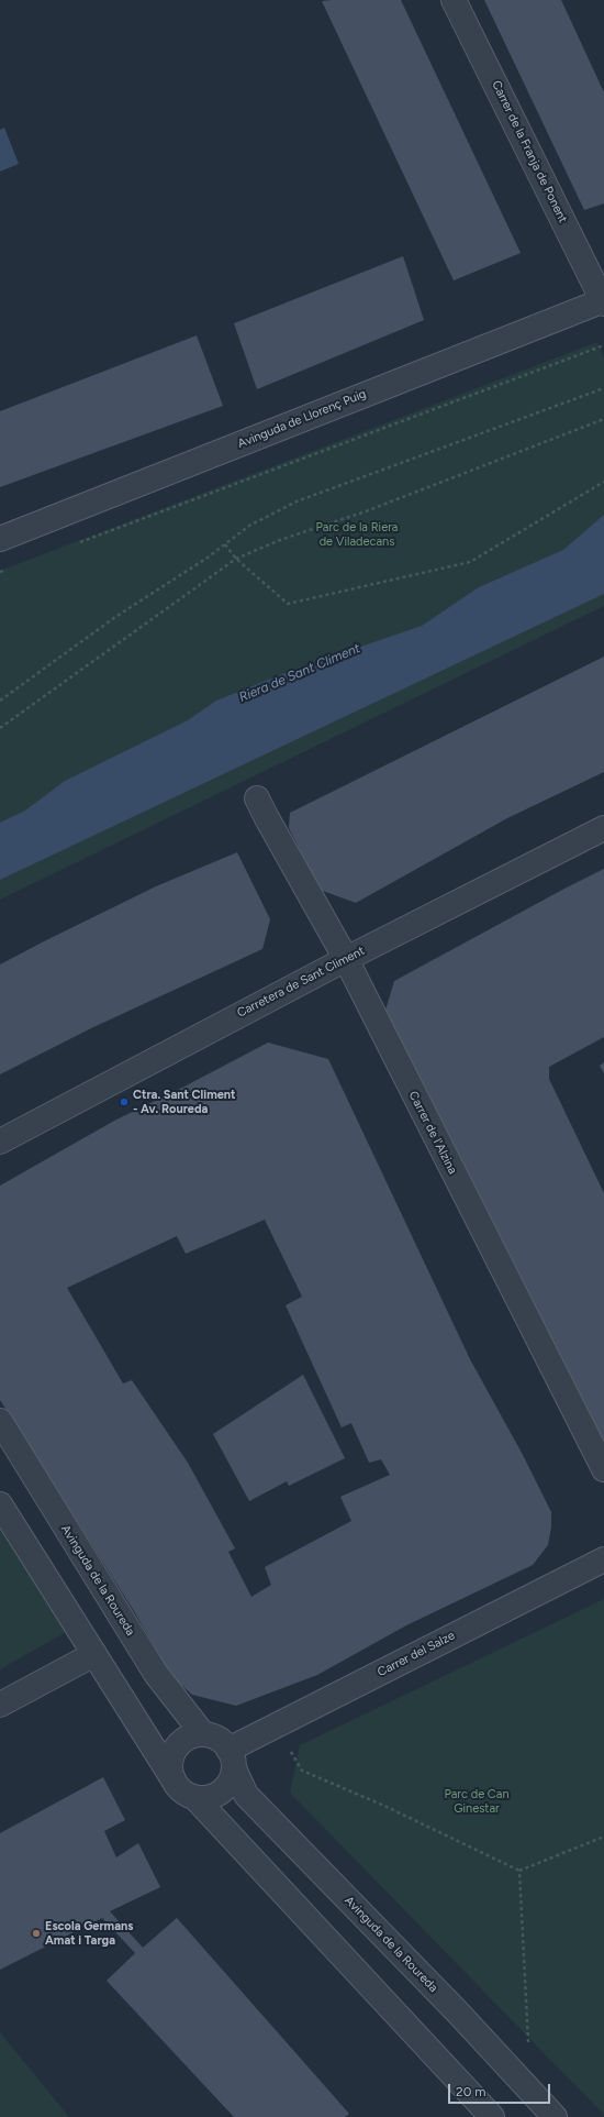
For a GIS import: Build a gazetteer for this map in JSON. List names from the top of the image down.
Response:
{
  "streets": {
    "street": [
      "Carrer de la Franja de Ponent",
      "Avinguda de Llorenç Puig",
      "Carretera de Sant Climent",
      "Carrer de l'Alzina",
      "Avinguda de la Roureda",
      "Carrer del Salze"
    ]
  },
  "crossings": [
    ["Carrer de la Franja de Ponent", "Avinguda de Llorenç Puig"],
    ["Carretera de Sant Climent", "Carrer de l'Alzina"],
    ["Avinguda de la Roureda", "Carrer del Salze"]
  ],
  "water": ["Riera de Sant Climent"],
  "parks": ["Parc de la Riera de Viladecans", "Parc de Can Ginestar"],
  "places": ["Ctra. Sant Climent - Av. Roureda", "Escola Germans Amat i Targa"],
  "scale_bar": "20 m"
}
